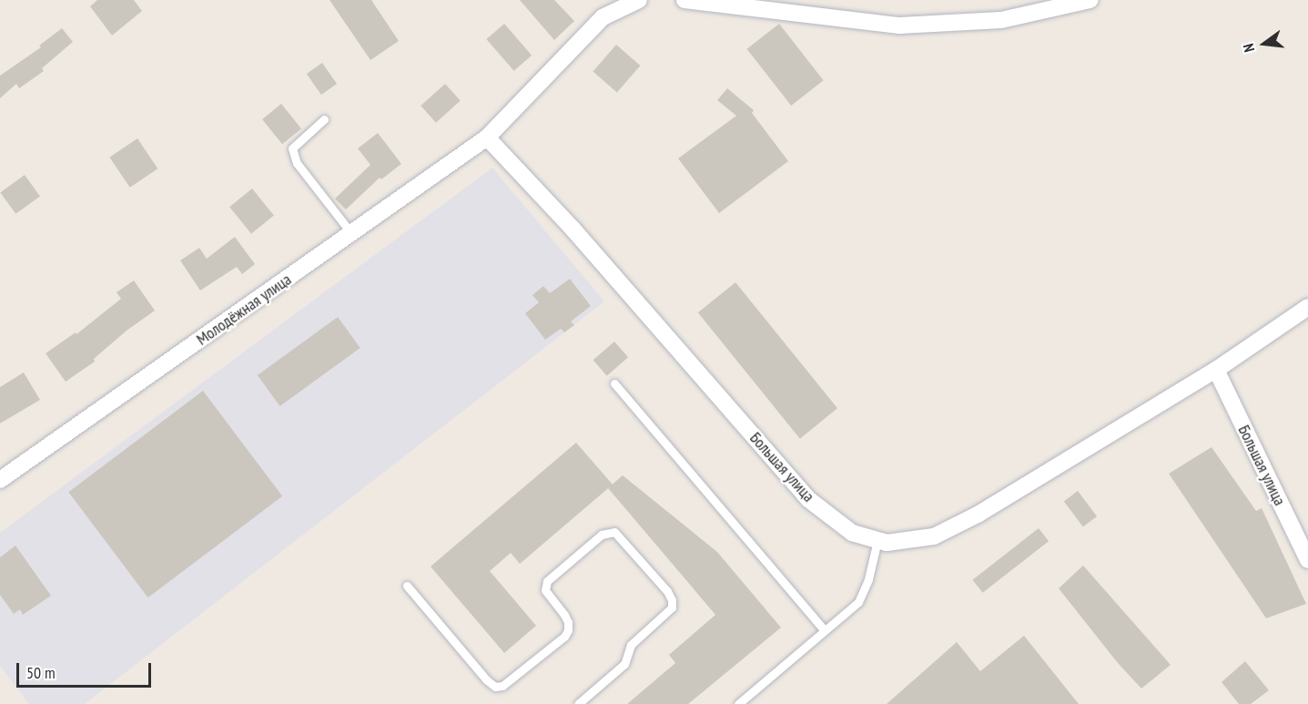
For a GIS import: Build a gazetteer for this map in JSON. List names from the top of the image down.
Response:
{
  "streets": {
    "street": ["Молодёжная улица", "Большая улица"]
  },
  "crossings": [
    ["Молодёжная улица", "Большая улица"]
  ],
  "scale_bar": "50 m",
  "north": "left"
}
